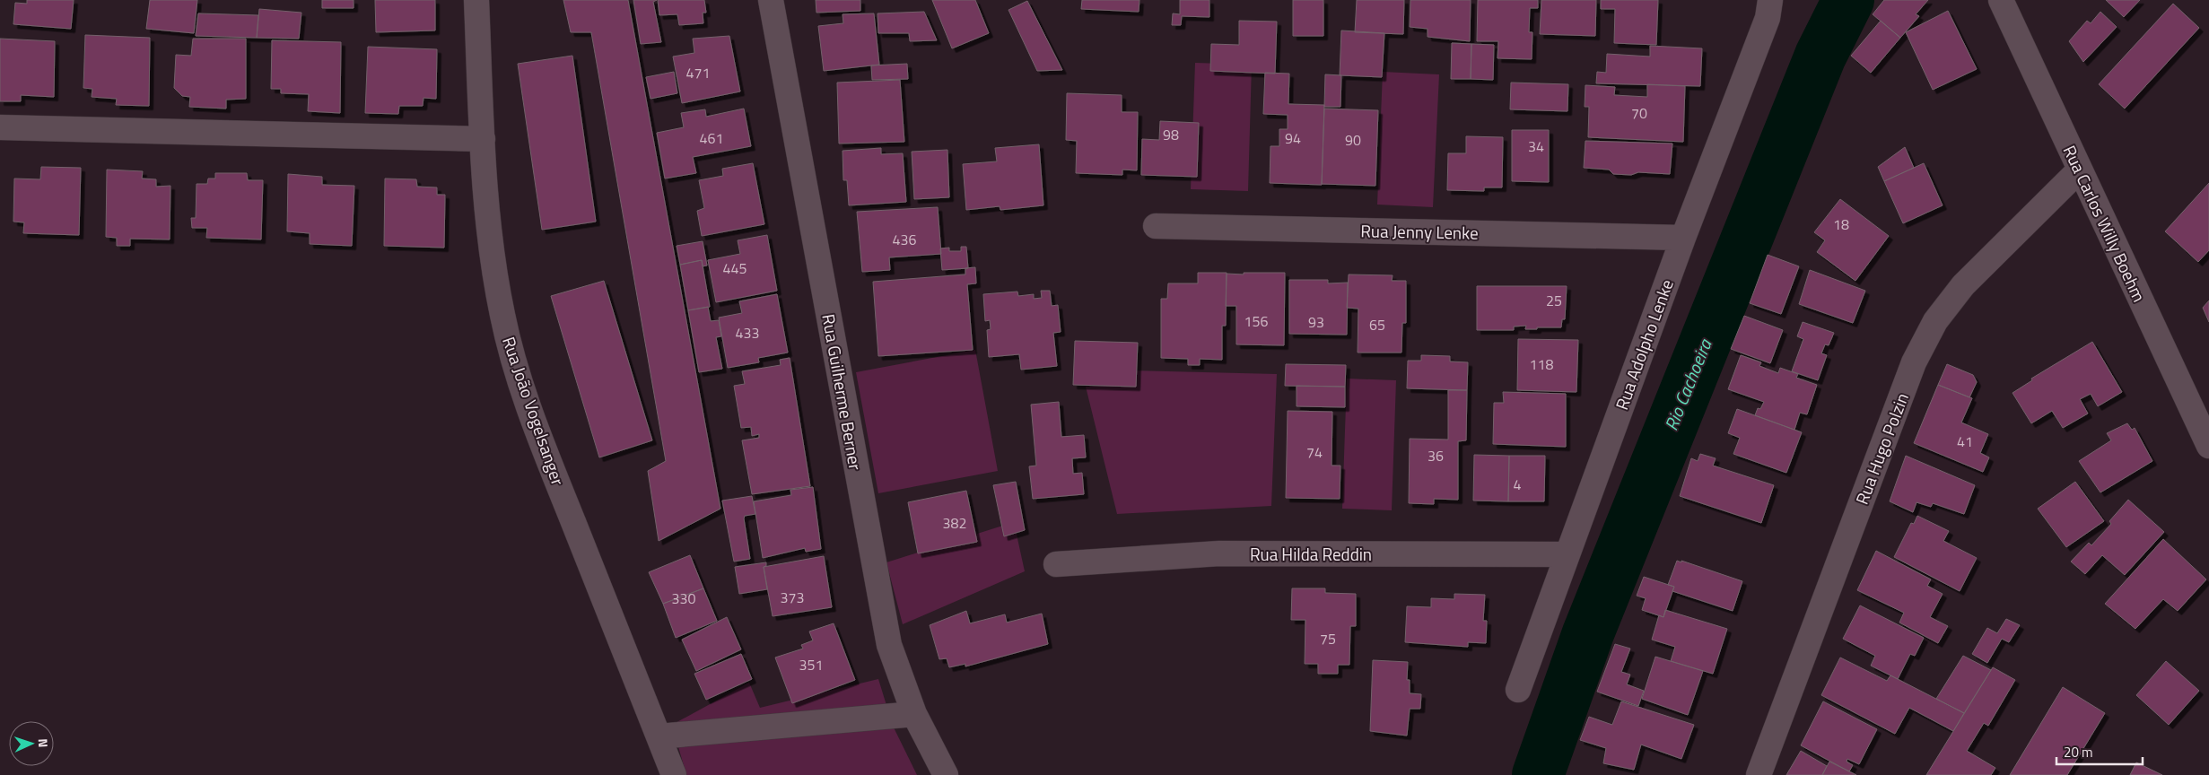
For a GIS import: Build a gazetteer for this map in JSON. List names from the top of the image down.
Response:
{
  "streets": {
    "street": [
      "Rua Carlos Willy Boehm",
      "Rua Jenny Lenke",
      "Rua Adolpho Lenke",
      "Rua Guilherme Berner",
      "Rua João Vogelsanger",
      "Rua Hugo Polzin",
      "Rua Hilda Reddin"
    ]
  },
  "crossings": [
    ["Rua Carlos Willy Boehm", "Rua Hugo Polzin"],
    ["Rua Jenny Lenke", "Rua Adolpho Lenke"],
    ["Rua Adolpho Lenke", "Rua Hilda Reddin"]
  ],
  "water": ["Rio Cachoeira"],
  "house_numbers": [
    "471",
    "70",
    "98",
    "461",
    "94",
    "90",
    "34",
    "18",
    "436",
    "445",
    "25",
    "156",
    "93",
    "65",
    "433",
    "118",
    "41",
    "74",
    "36",
    "4",
    "382",
    "373",
    "330",
    "75",
    "351"
  ],
  "scale_bar": "20 m",
  "north": "right"
}
